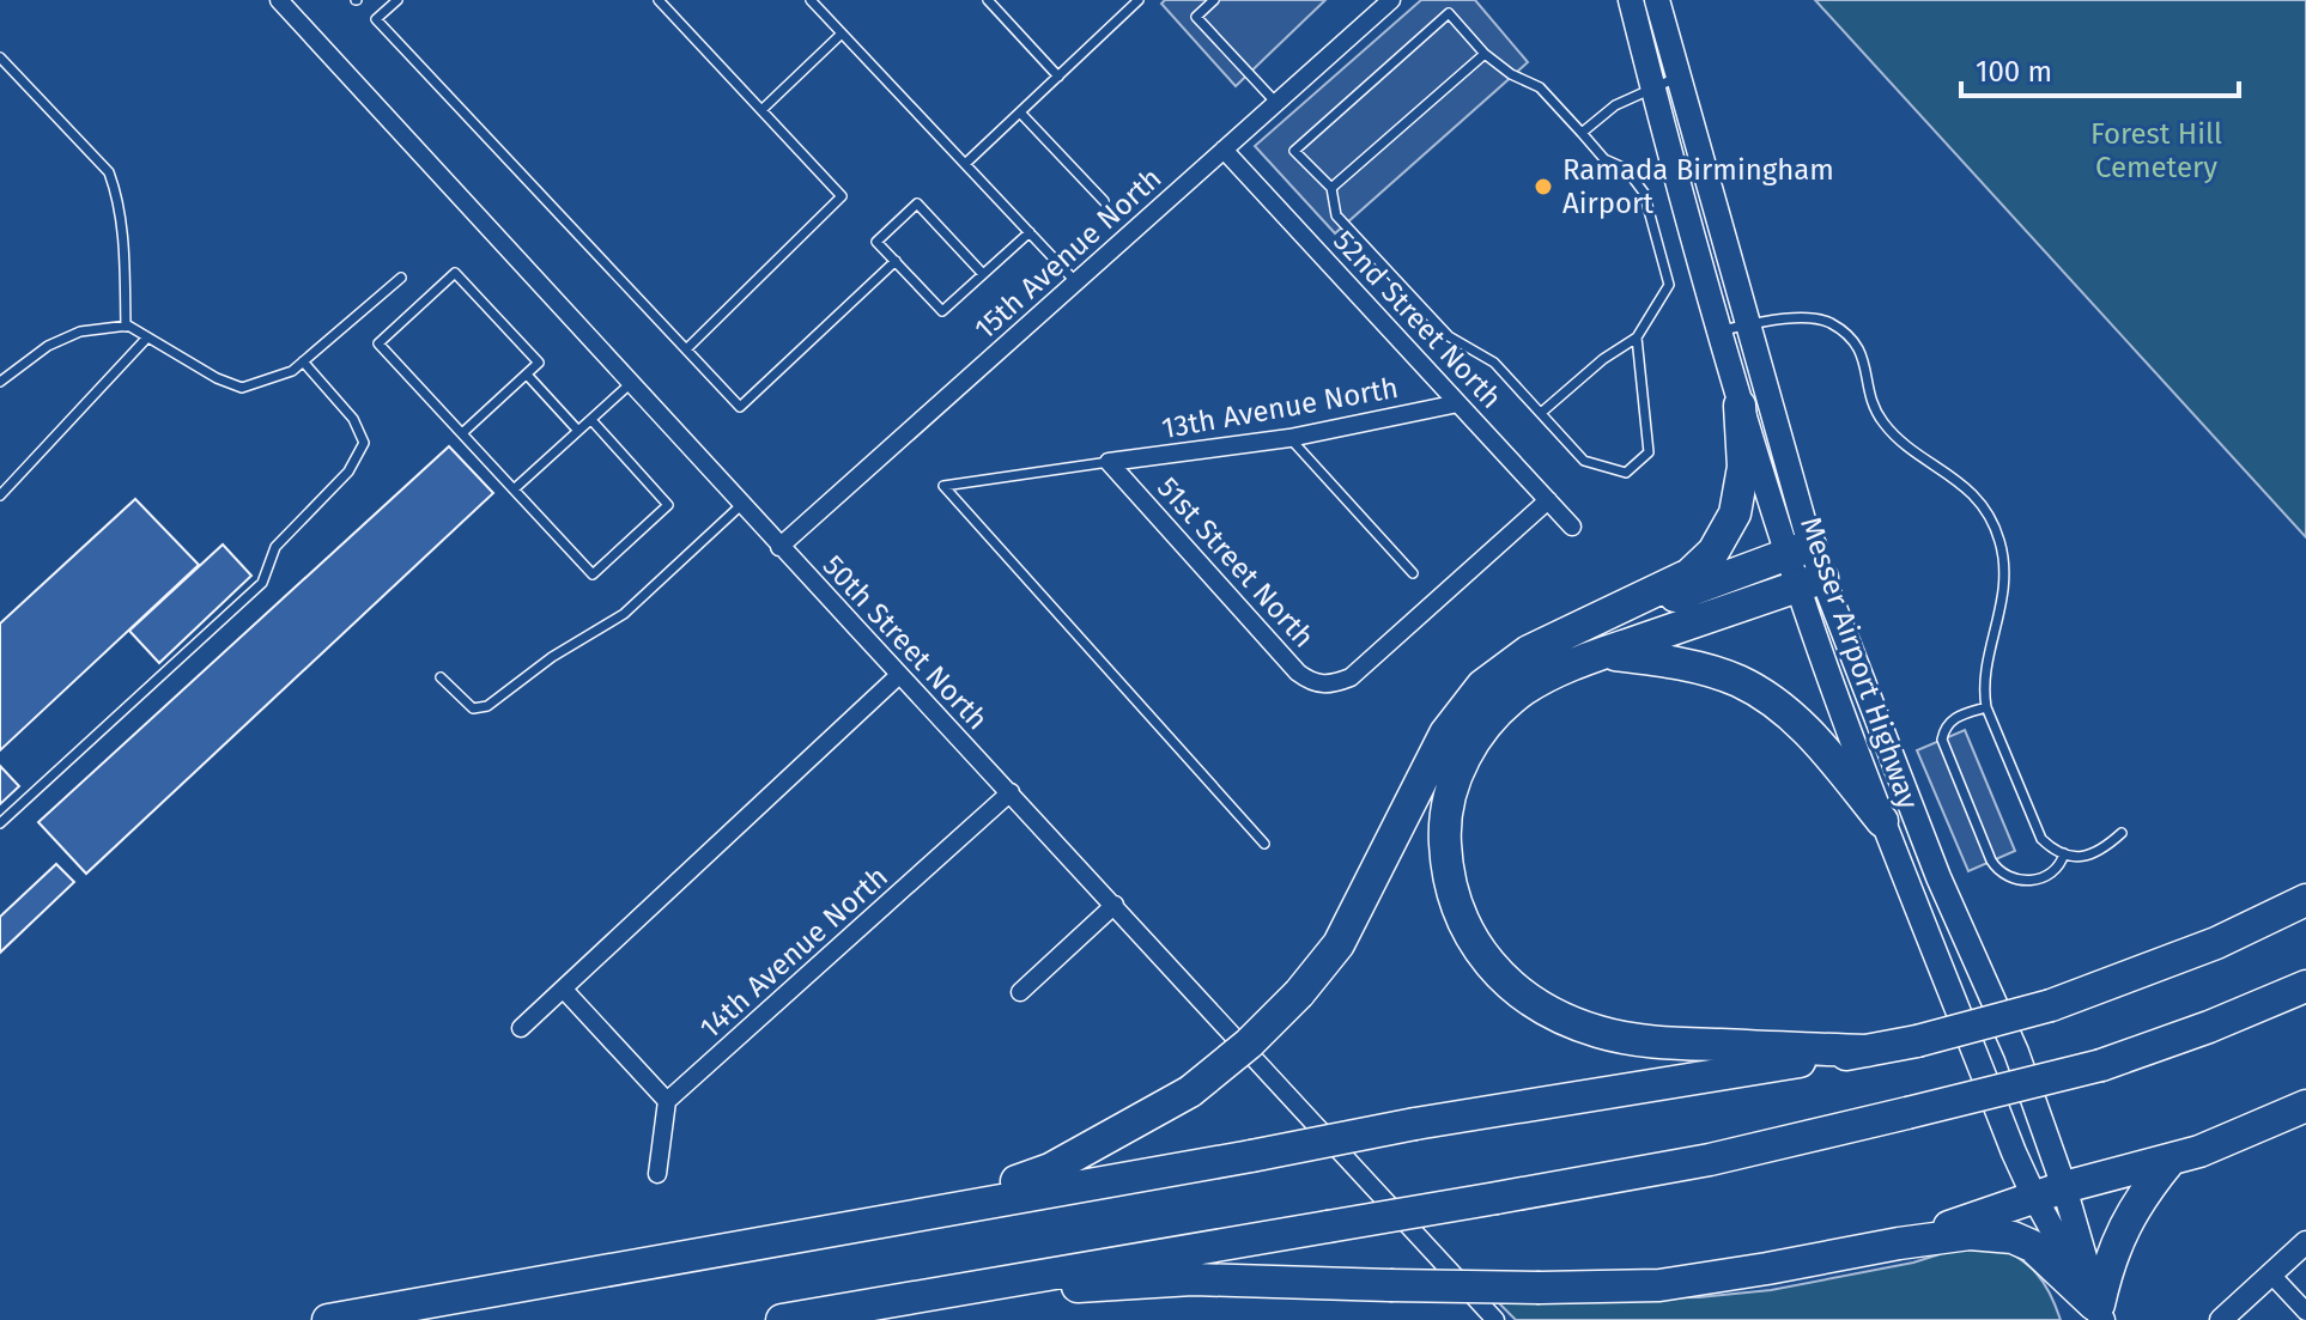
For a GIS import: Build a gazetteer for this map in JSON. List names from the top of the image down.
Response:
{
  "streets": {
    "main road": ["Messer Airport Highway"],
    "street": [
      "15th Avenue North",
      "52nd Street North",
      "13th Avenue North",
      "51st Street North",
      "50th Street North",
      "14th Avenue North"
    ]
  },
  "crossings": [
    ["15th Avenue North", "52nd Street North"],
    ["15th Avenue North", "50th Street North"],
    ["52nd Street North", "13th Avenue North"],
    ["52nd Street North", "51st Street North"],
    ["13th Avenue North", "51st Street North"],
    ["50th Street North", "14th Avenue North"]
  ],
  "parks": ["Forest Hill Cemetery"],
  "places": ["Ramada Birmingham Airport"],
  "scale_bar": "100 m"
}
